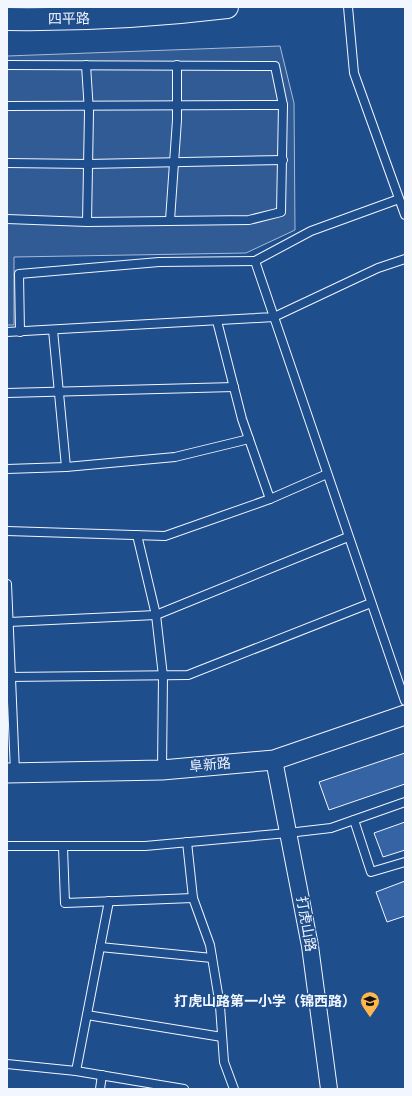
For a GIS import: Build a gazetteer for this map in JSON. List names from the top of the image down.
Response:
{
  "streets": {
    "main road": ["四平路"],
    "street": ["阜新路", "打虎山路"]
  },
  "crossings": [
    ["阜新路", "打虎山路"]
  ],
  "places": {
    "school or university": ["打虎山路第一小学（锦西路）"]
  }
}
